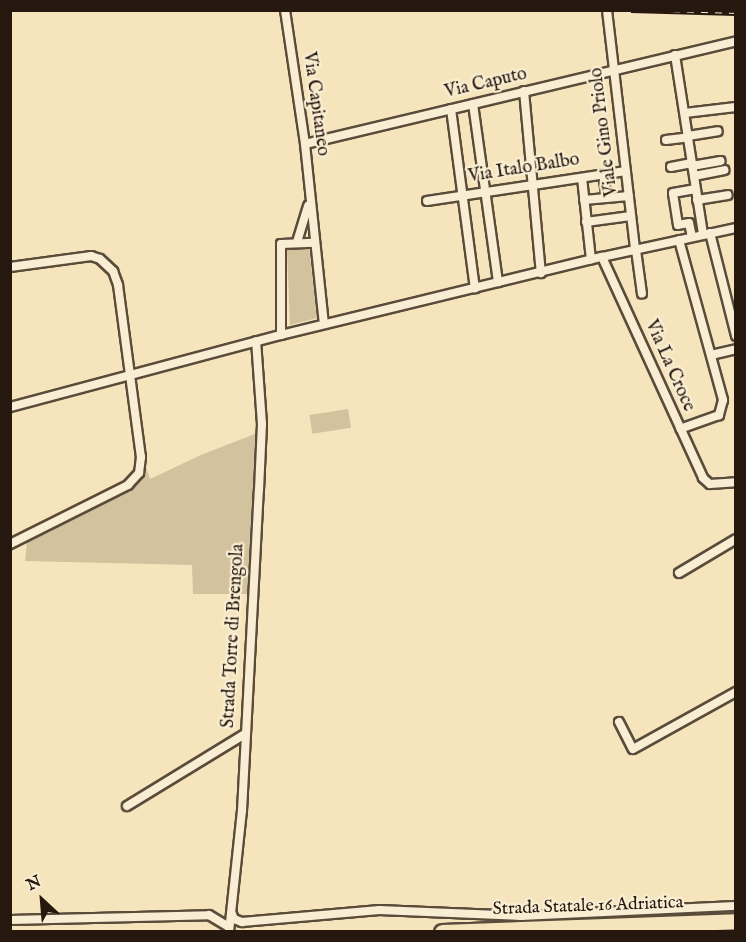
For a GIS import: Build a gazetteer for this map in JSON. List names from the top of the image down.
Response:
{
  "streets": {
    "highway": ["Strada Statale 16 Adriatica"],
    "street": [
      "Via Caputo",
      "Via Capitaneo",
      "Viale Gino Priolo",
      "Via Italo Balbo",
      "Via La Croce",
      "Strada Torre di Brengola"
    ]
  },
  "crossings": [
    ["Via Caputo", "Via Capitaneo"],
    ["Via Caputo", "Viale Gino Priolo"],
    ["Viale Gino Priolo", "Via Italo Balbo"]
  ],
  "north": "top left"
}
